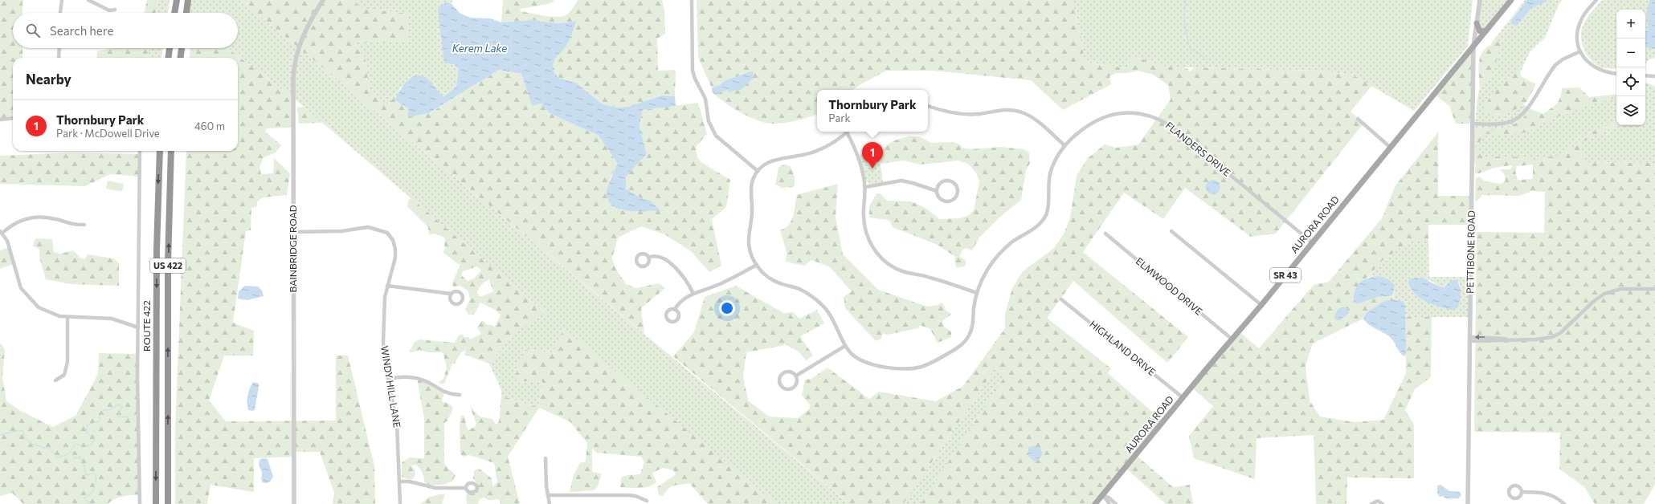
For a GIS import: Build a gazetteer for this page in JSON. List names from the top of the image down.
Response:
{
  "streets": {
    "highway": ["US 422", "ROUTE 422"],
    "main road": ["AURORA ROAD", "SR 43"],
    "street": [
      "FLANDERS DRIVE",
      "BAINBRIDGE ROAD",
      "PETTIBONE ROAD",
      "ELMWOOD DRIVE",
      "HIGHLAND DRIVE",
      "WINDY HILL LANE"
    ]
  },
  "crossings": [
    ["FLANDERS DRIVE", "AURORA ROAD"],
    ["AURORA ROAD", "PETTIBONE ROAD"],
    ["AURORA ROAD", "ELMWOOD DRIVE"],
    ["AURORA ROAD", "HIGHLAND DRIVE"],
    ["BAINBRIDGE ROAD", "WINDY HILL LANE"]
  ],
  "water": ["Kerem Lake"],
  "page": {
    "map_buttons": ["+", "−"],
    "search": "Search here",
    "heading": "Nearby",
    "popup": ["Thornbury Park", "Park"],
    "list": [
      {
        "mark": "1",
        "name": "Thornbury Park",
        "note": "Park · McDowell Drive",
        "value": "460 m"
      }
    ],
    "pins": "1"
  }
}
